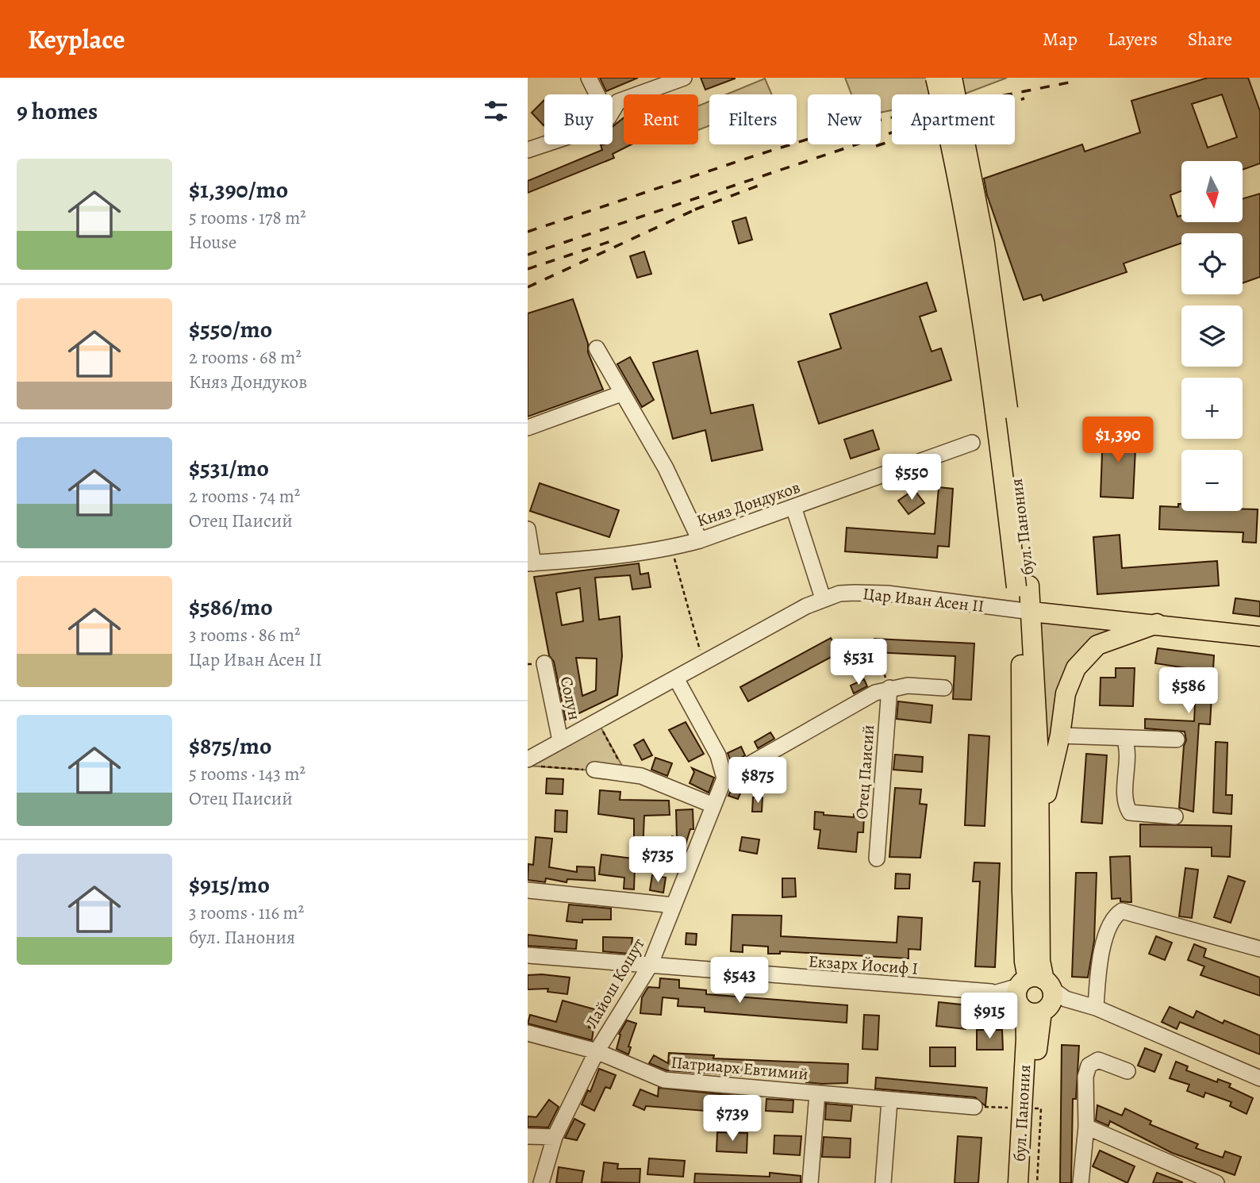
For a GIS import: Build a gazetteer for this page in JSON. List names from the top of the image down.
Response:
{
  "streets": {
    "main road": ["бул. Панония", "Цар Иван Асен II"],
    "street": [
      "Княз Дондуков",
      "Солун",
      "Отец Паисий",
      "Екзарх Йосиф I",
      "Лайош Кошут",
      "Патриарх Евтимий"
    ]
  },
  "crossings": [
    ["бул. Панония", "Цар Иван Асен II"],
    ["бул. Панония", "Екзарх Йосиф I"],
    ["Цар Иван Асен II", "Солун"],
    ["Отец Паисий", "Лайош Кошут"],
    ["Екзарх Йосиф I", "Лайош Кошут"],
    ["Лайош Кошут", "Патриарх Евтимий"]
  ],
  "north": "bottom",
  "page": {
    "header": "Keyplace",
    "nav": ["Map", "Layers", "Share"],
    "heading": "9 homes",
    "chip": [
      "Buy",
      "Rent",
      "Filters",
      "New",
      "Apartment"
    ],
    "list": [
      {
        "name": "$1,390/mo",
        "note": "5 rooms · 178 m² · House"
      },
      {
        "name": "$550/mo",
        "note": "2 rooms · 68 m² · Княз Дондуков"
      },
      {
        "name": "$531/mo",
        "note": "2 rooms · 74 m² · Отец Паисий"
      },
      {
        "name": "$586/mo",
        "note": "3 rooms · 86 m² · Цар Иван Асен II"
      },
      {
        "name": "$875/mo",
        "note": "5 rooms · 143 m² · Отец Паисий"
      },
      {
        "name": "$915/mo",
        "note": "3 rooms · 116 m² · бул. Панония"
      }
    ],
    "map_buttons": ["+", "−"],
    "price": [
      "$1,390",
      "$550",
      "$531",
      "$586",
      "$875",
      "$735",
      "$543",
      "$915",
      "$739"
    ]
  }
}
